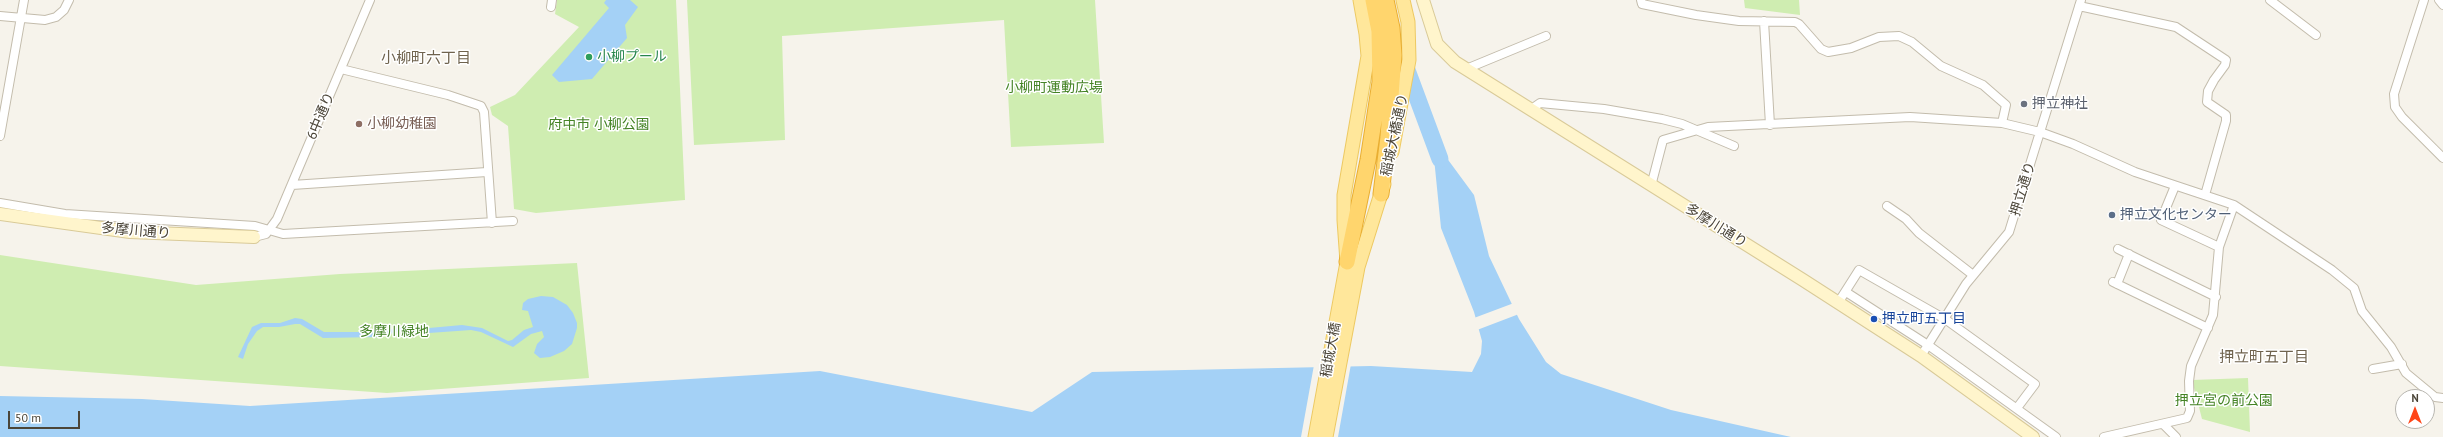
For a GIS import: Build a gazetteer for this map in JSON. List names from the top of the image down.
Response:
{
  "streets": {
    "main road": ["稲城大橋通り", "稲城大橋"],
    "street": ["6中通り", "押立通り", "多摩川通り"]
  },
  "crossings": [
    ["6中通り", "多摩川通り"],
    ["稲城大橋通り", "稲城大橋"],
    ["押立通り", "多摩川通り"]
  ],
  "districts": ["小柳町六丁目", "押立町五丁目"],
  "parks": [
    "小柳町運動広場",
    "府中市 小柳公園",
    "多摩川緑地",
    "押立宮の前公園"
  ],
  "places": [
    "小柳プール",
    "押立神社",
    "小柳幼稚園",
    "押立文化センター",
    "押立町五丁目"
  ],
  "scale_bar": "50 m",
  "north": "top"
}
